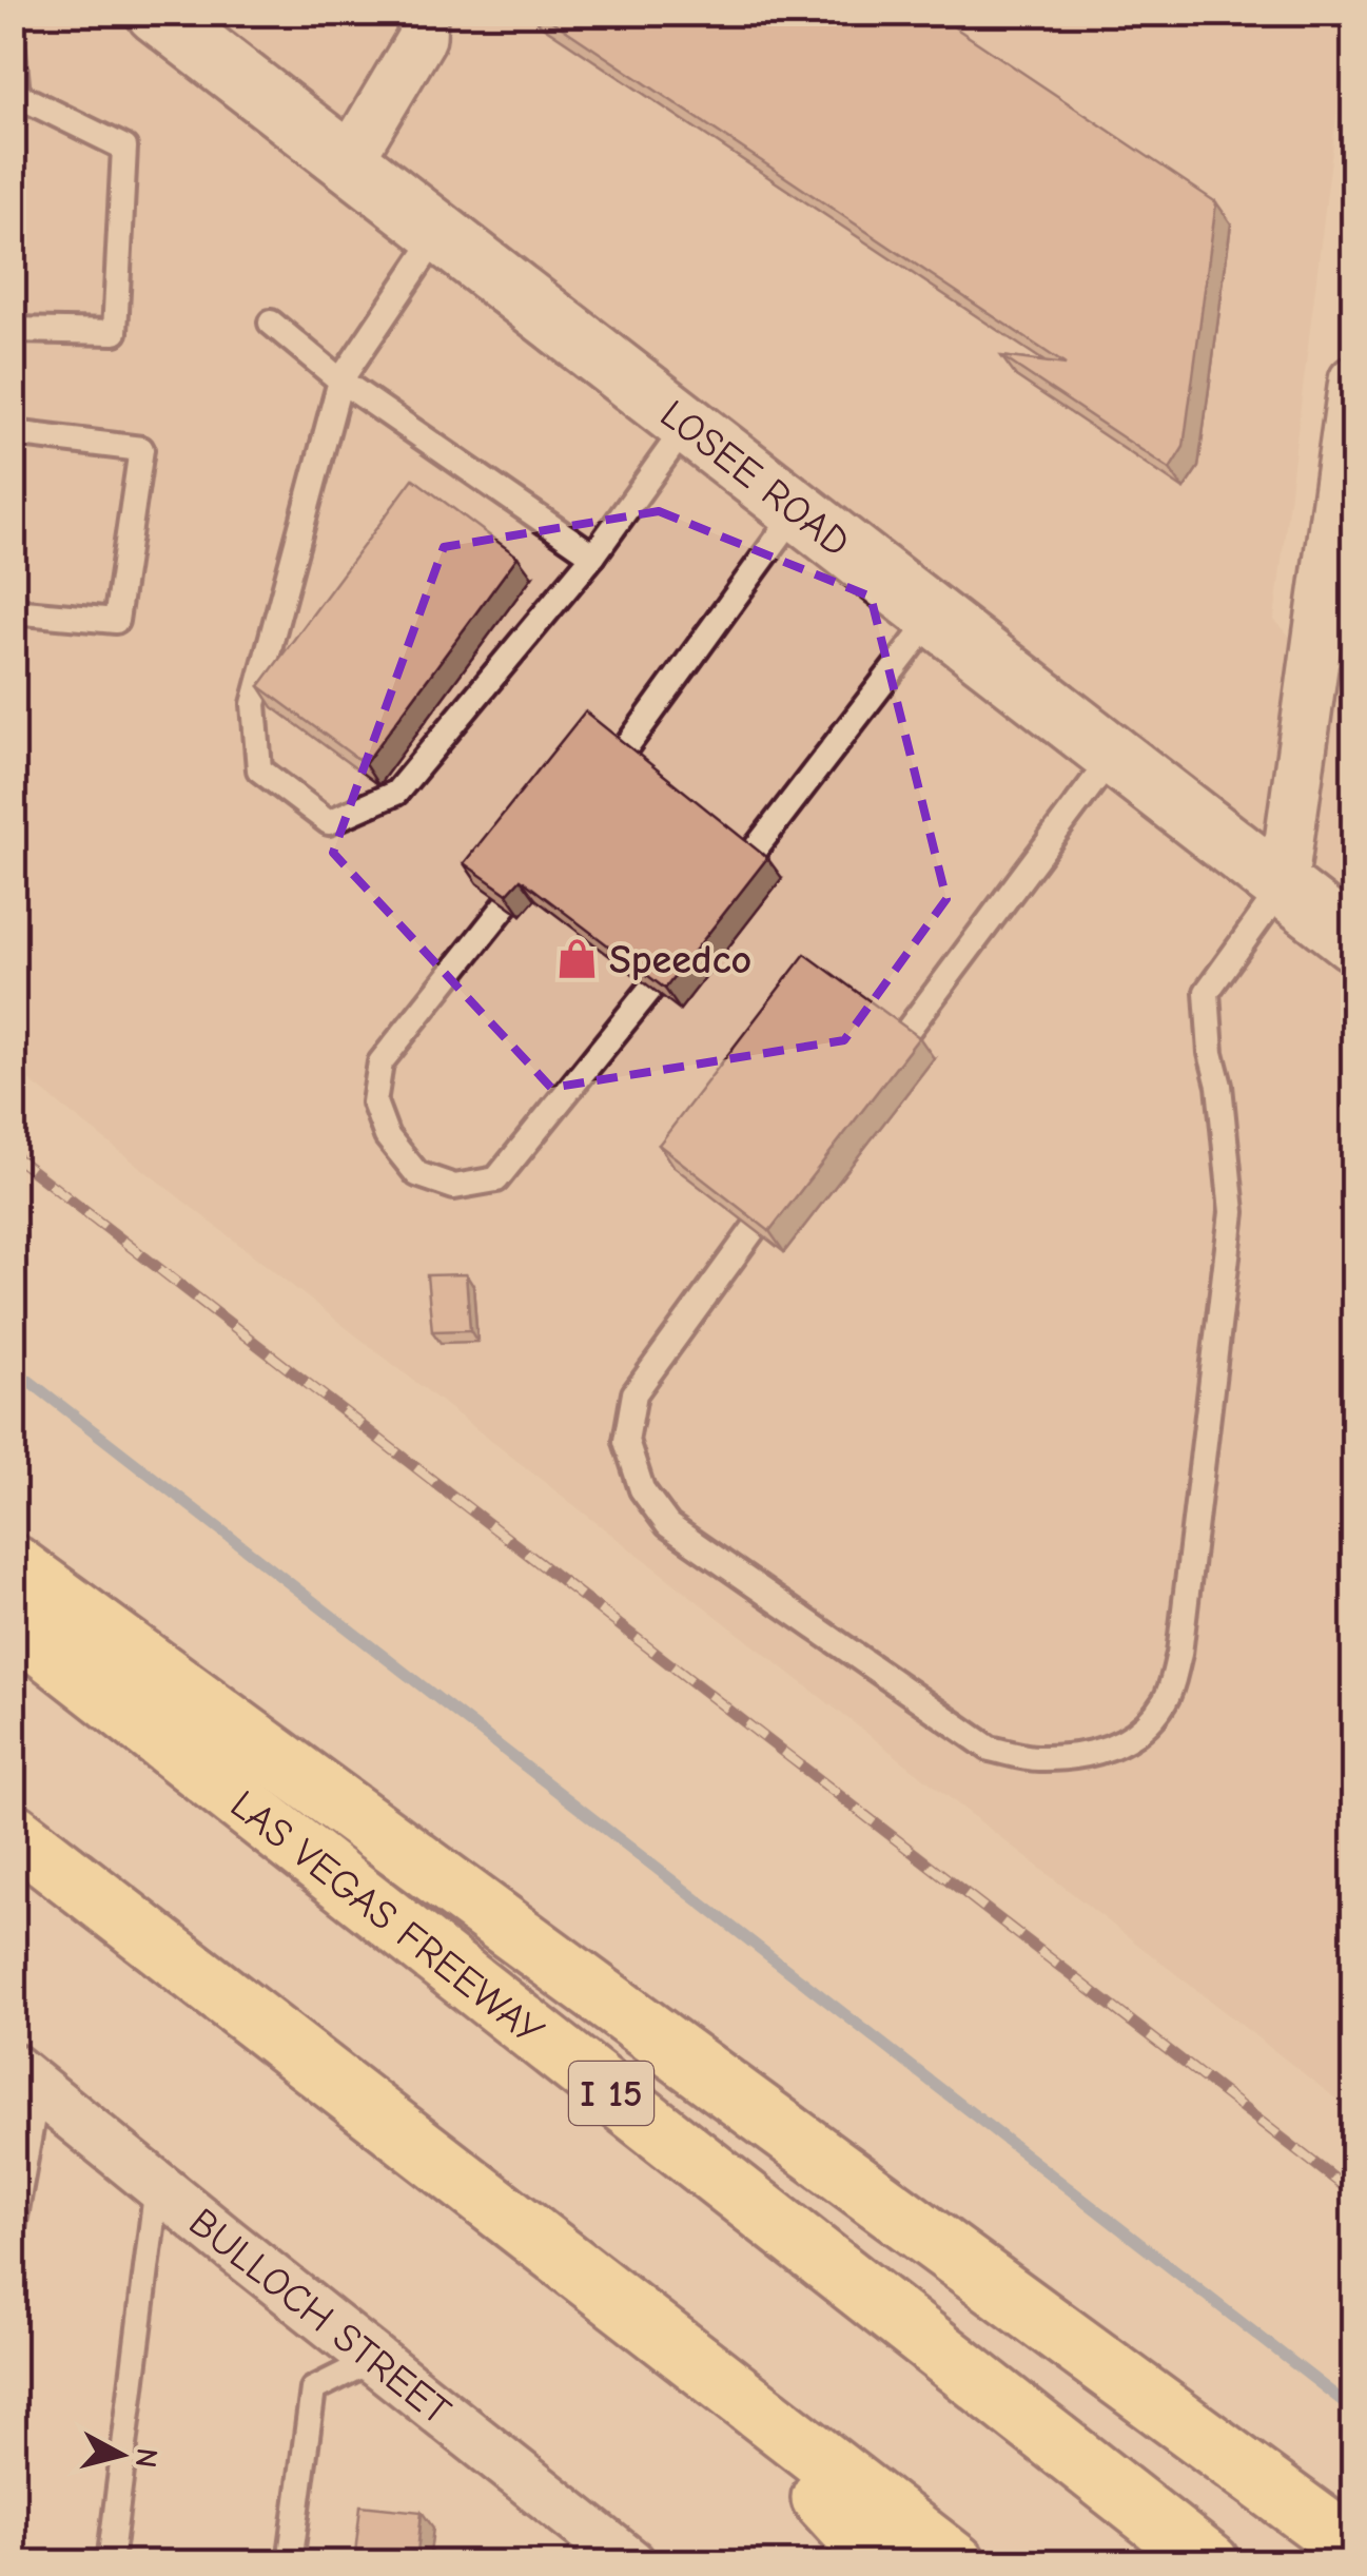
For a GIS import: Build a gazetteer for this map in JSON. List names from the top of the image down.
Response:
{
  "streets": {
    "highway": ["LAS VEGAS FREEWAY", "I 15"],
    "main road": ["LOSEE ROAD"],
    "street": ["BULLOCH STREET"]
  },
  "places": {
    "shop": ["Speedco"]
  },
  "north": "right"
}
